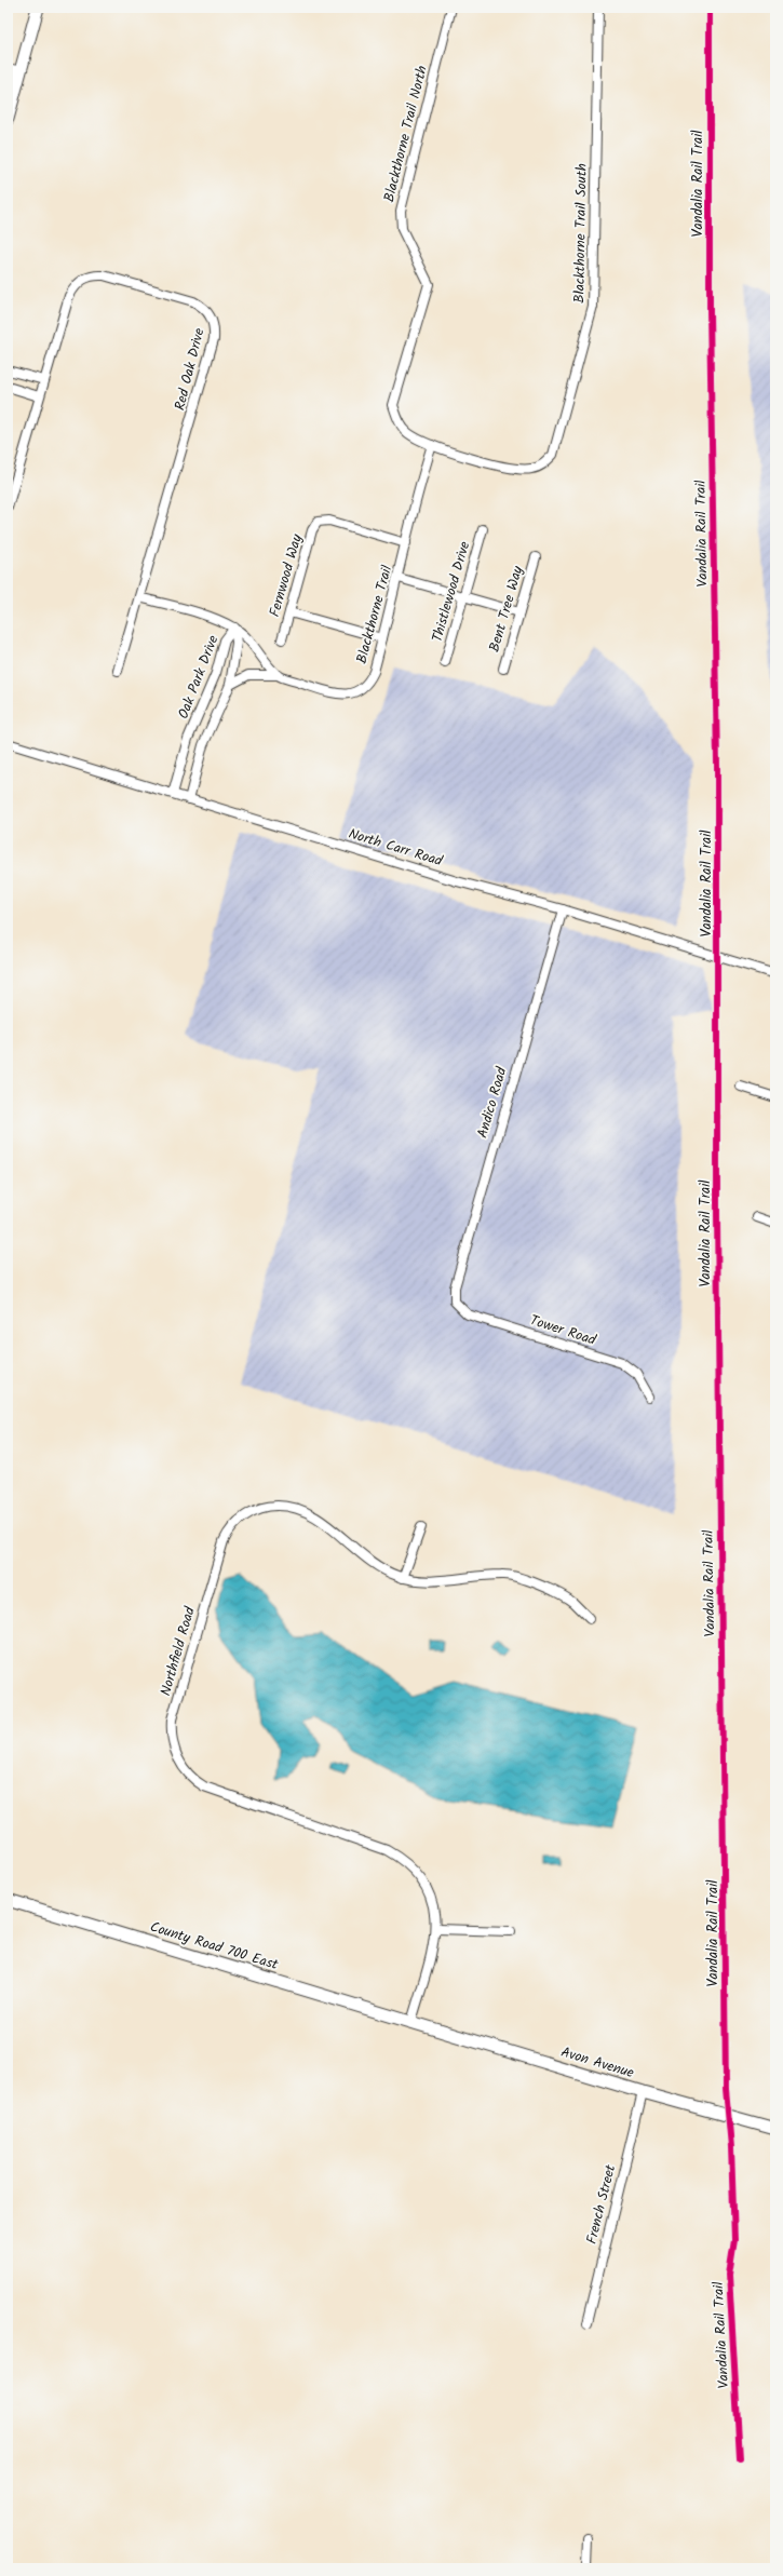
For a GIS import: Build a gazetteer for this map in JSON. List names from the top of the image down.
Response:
{
  "streets": {
    "main road": ["County Road 700 East", "Avon Avenue"],
    "street": [
      "Blackthorne Trail North",
      "Blackthorne Trail South",
      "Red Oak Drive",
      "Fernwood Way",
      "Thistlewood Drive",
      "Bent Tree Way",
      "Blackthorne Trail",
      "Oak Park Drive",
      "North Carr Road",
      "Andico Road",
      "Tower Road",
      "Northfield Road",
      "French Street"
    ],
    "cycle path": ["Vandalia Rail Trail"]
  },
  "crossings": [
    ["Blackthorne Trail North", "Blackthorne Trail South"],
    ["Blackthorne Trail North", "Blackthorne Trail"],
    ["Blackthorne Trail South", "Blackthorne Trail"],
    ["Fernwood Way", "Blackthorne Trail"],
    ["Oak Park Drive", "North Carr Road"],
    ["North Carr Road", "Andico Road"],
    ["Andico Road", "Tower Road"],
    ["Northfield Road", "County Road 700 East"],
    ["Northfield Road", "Avon Avenue"],
    ["County Road 700 East", "Avon Avenue"],
    ["Avon Avenue", "French Street"]
  ]
}
